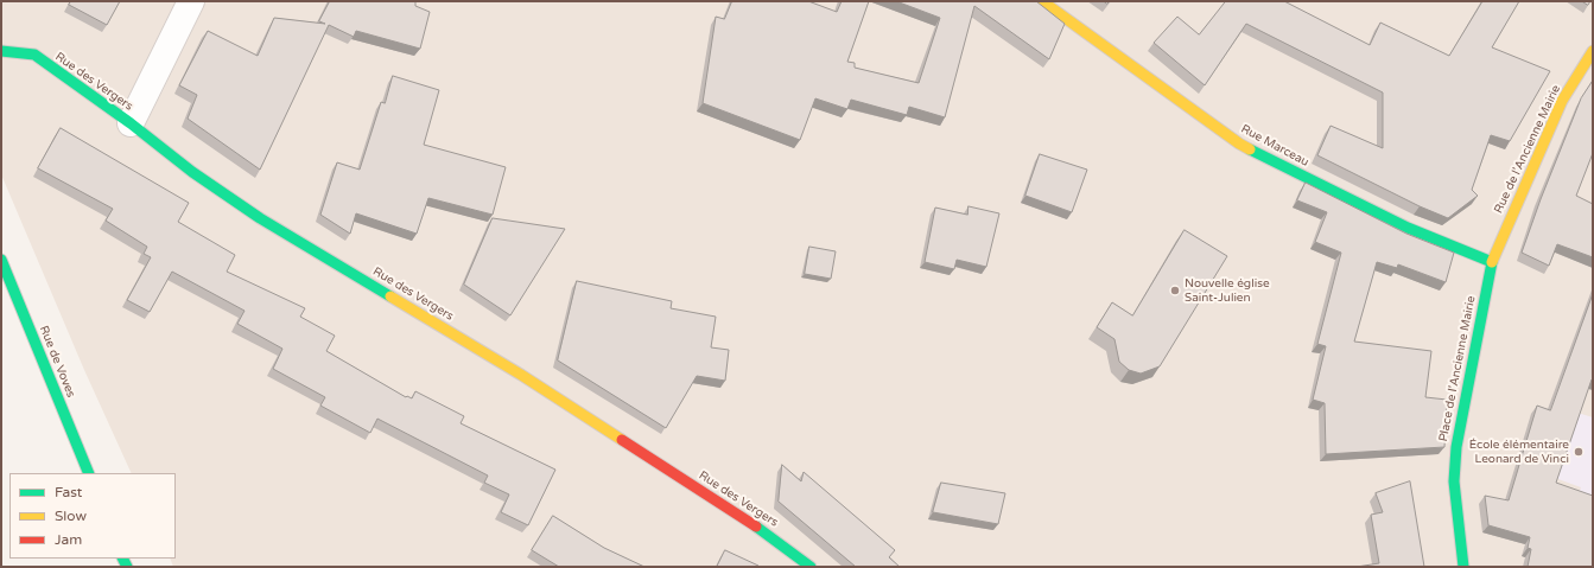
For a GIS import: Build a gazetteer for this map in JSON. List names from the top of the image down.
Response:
{
  "streets": {
    "street": [
      "Rue des Vergers",
      "Rue Marceau",
      "Rue de l'Ancienne Mairie",
      "Rue de Voves",
      "Place de l'Ancienne Mairie"
    ]
  },
  "crossings": [
    ["Rue Marceau", "Rue de l'Ancienne Mairie"],
    ["Rue Marceau", "Place de l'Ancienne Mairie"],
    ["Rue de l'Ancienne Mairie", "Place de l'Ancienne Mairie"]
  ],
  "places": ["Nouvelle église Saint-Julien", "École élémentaire Leonard de Vinci"],
  "legend": ["Fast", "Slow", "Jam"]
}
